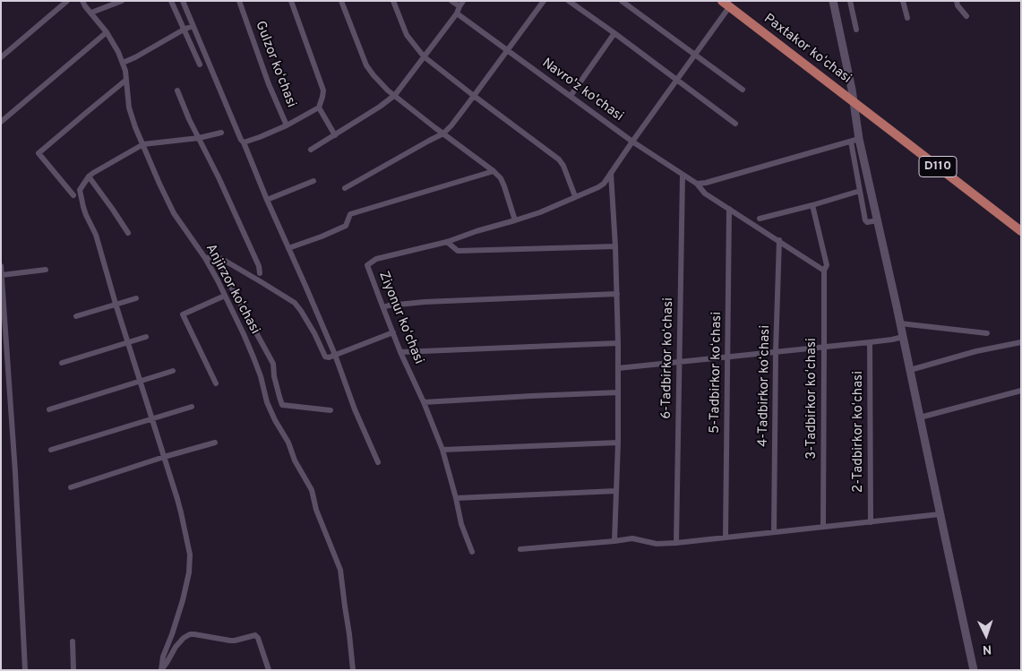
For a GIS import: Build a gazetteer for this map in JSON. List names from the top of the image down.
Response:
{
  "streets": {
    "main road": ["Paxtakor koʻchasi", "D110"],
    "street": [
      "Gulzor koʻchasi",
      "Navro'z ko'chasi",
      "Anjirzor koʻchasi",
      "Ziyonur koʻchasi",
      "6-Tadbirkor koʻchasi",
      "5-Tadbirkor koʻchasi",
      "4-Tadbirkor koʻchasi",
      "3-Tadbirkor koʻchasi",
      "2-Tadbirkor koʻchasi"
    ]
  },
  "crossings": [
    ["Paxtakor koʻchasi", "D110"],
    ["Paxtakor koʻchasi", "Ziyonur koʻchasi"],
    ["Navro'z ko'chasi", "Ziyonur koʻchasi"],
    ["Navro'z ko'chasi", "6-Tadbirkor koʻchasi"],
    ["Navro'z ko'chasi", "5-Tadbirkor koʻchasi"],
    ["Navro'z ko'chasi", "4-Tadbirkor koʻchasi"],
    ["Navro'z ko'chasi", "3-Tadbirkor koʻchasi"]
  ],
  "north": "bottom"
}
